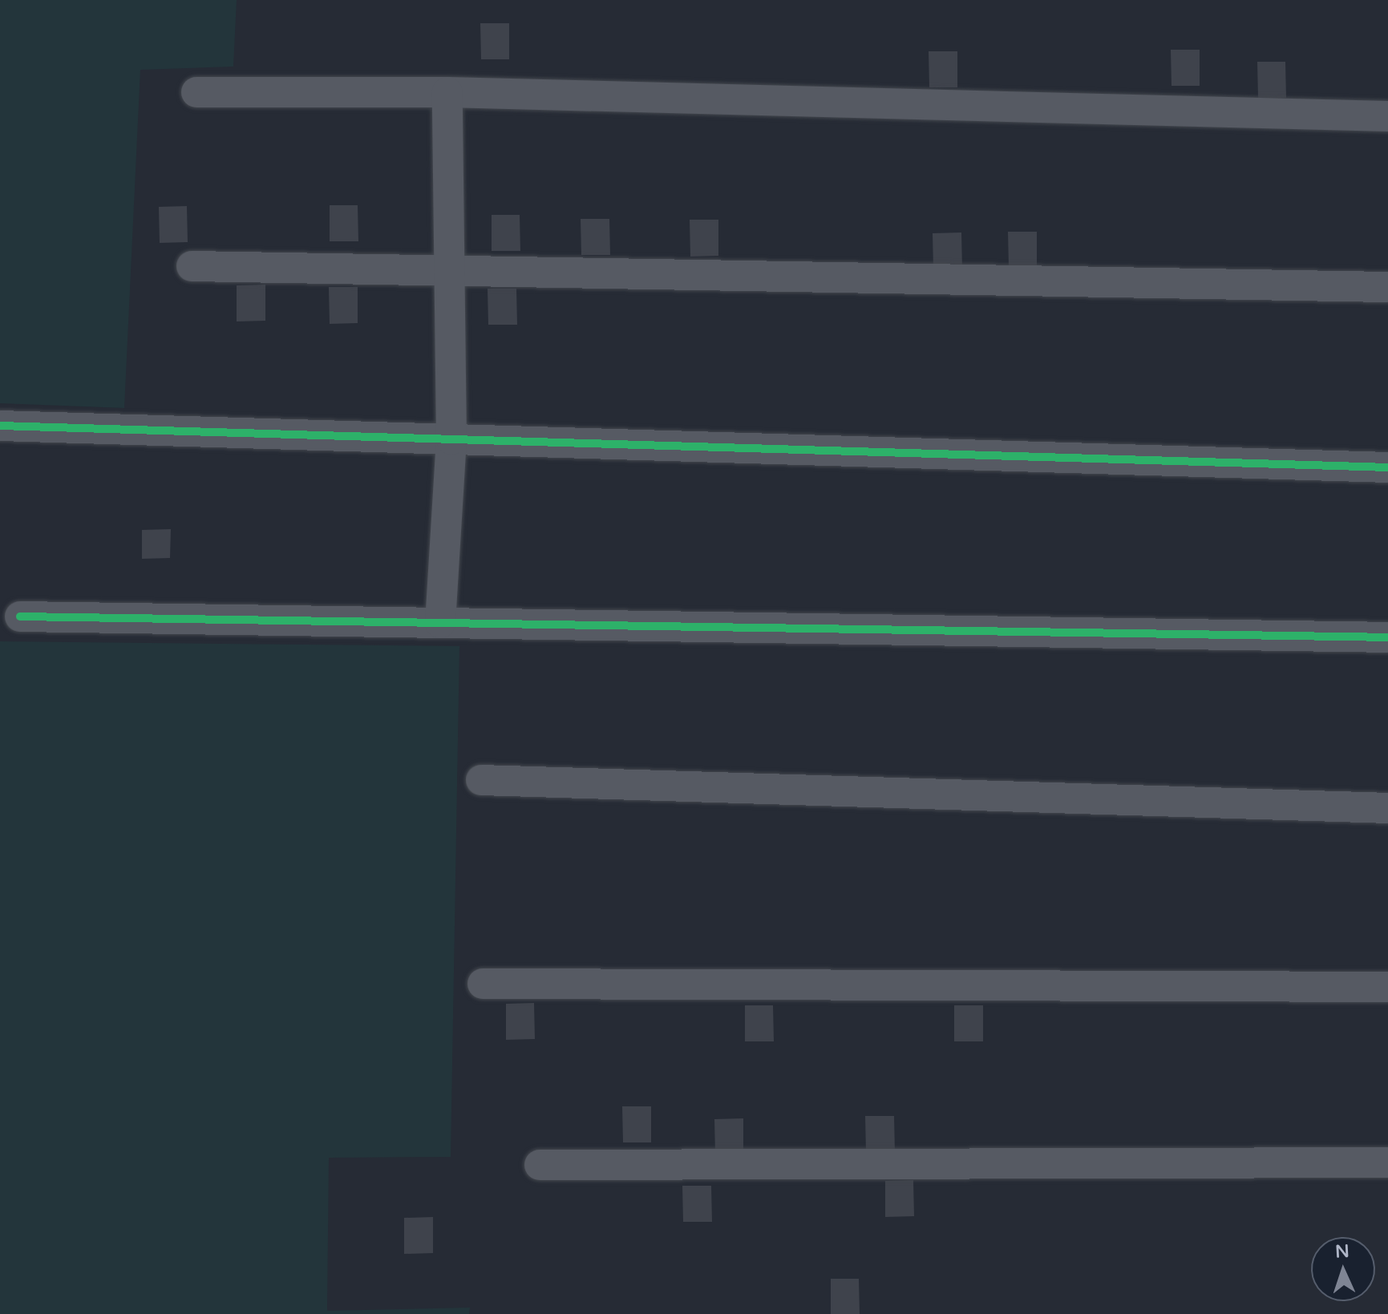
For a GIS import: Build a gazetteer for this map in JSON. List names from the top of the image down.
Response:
{
  "north": "top"
}
